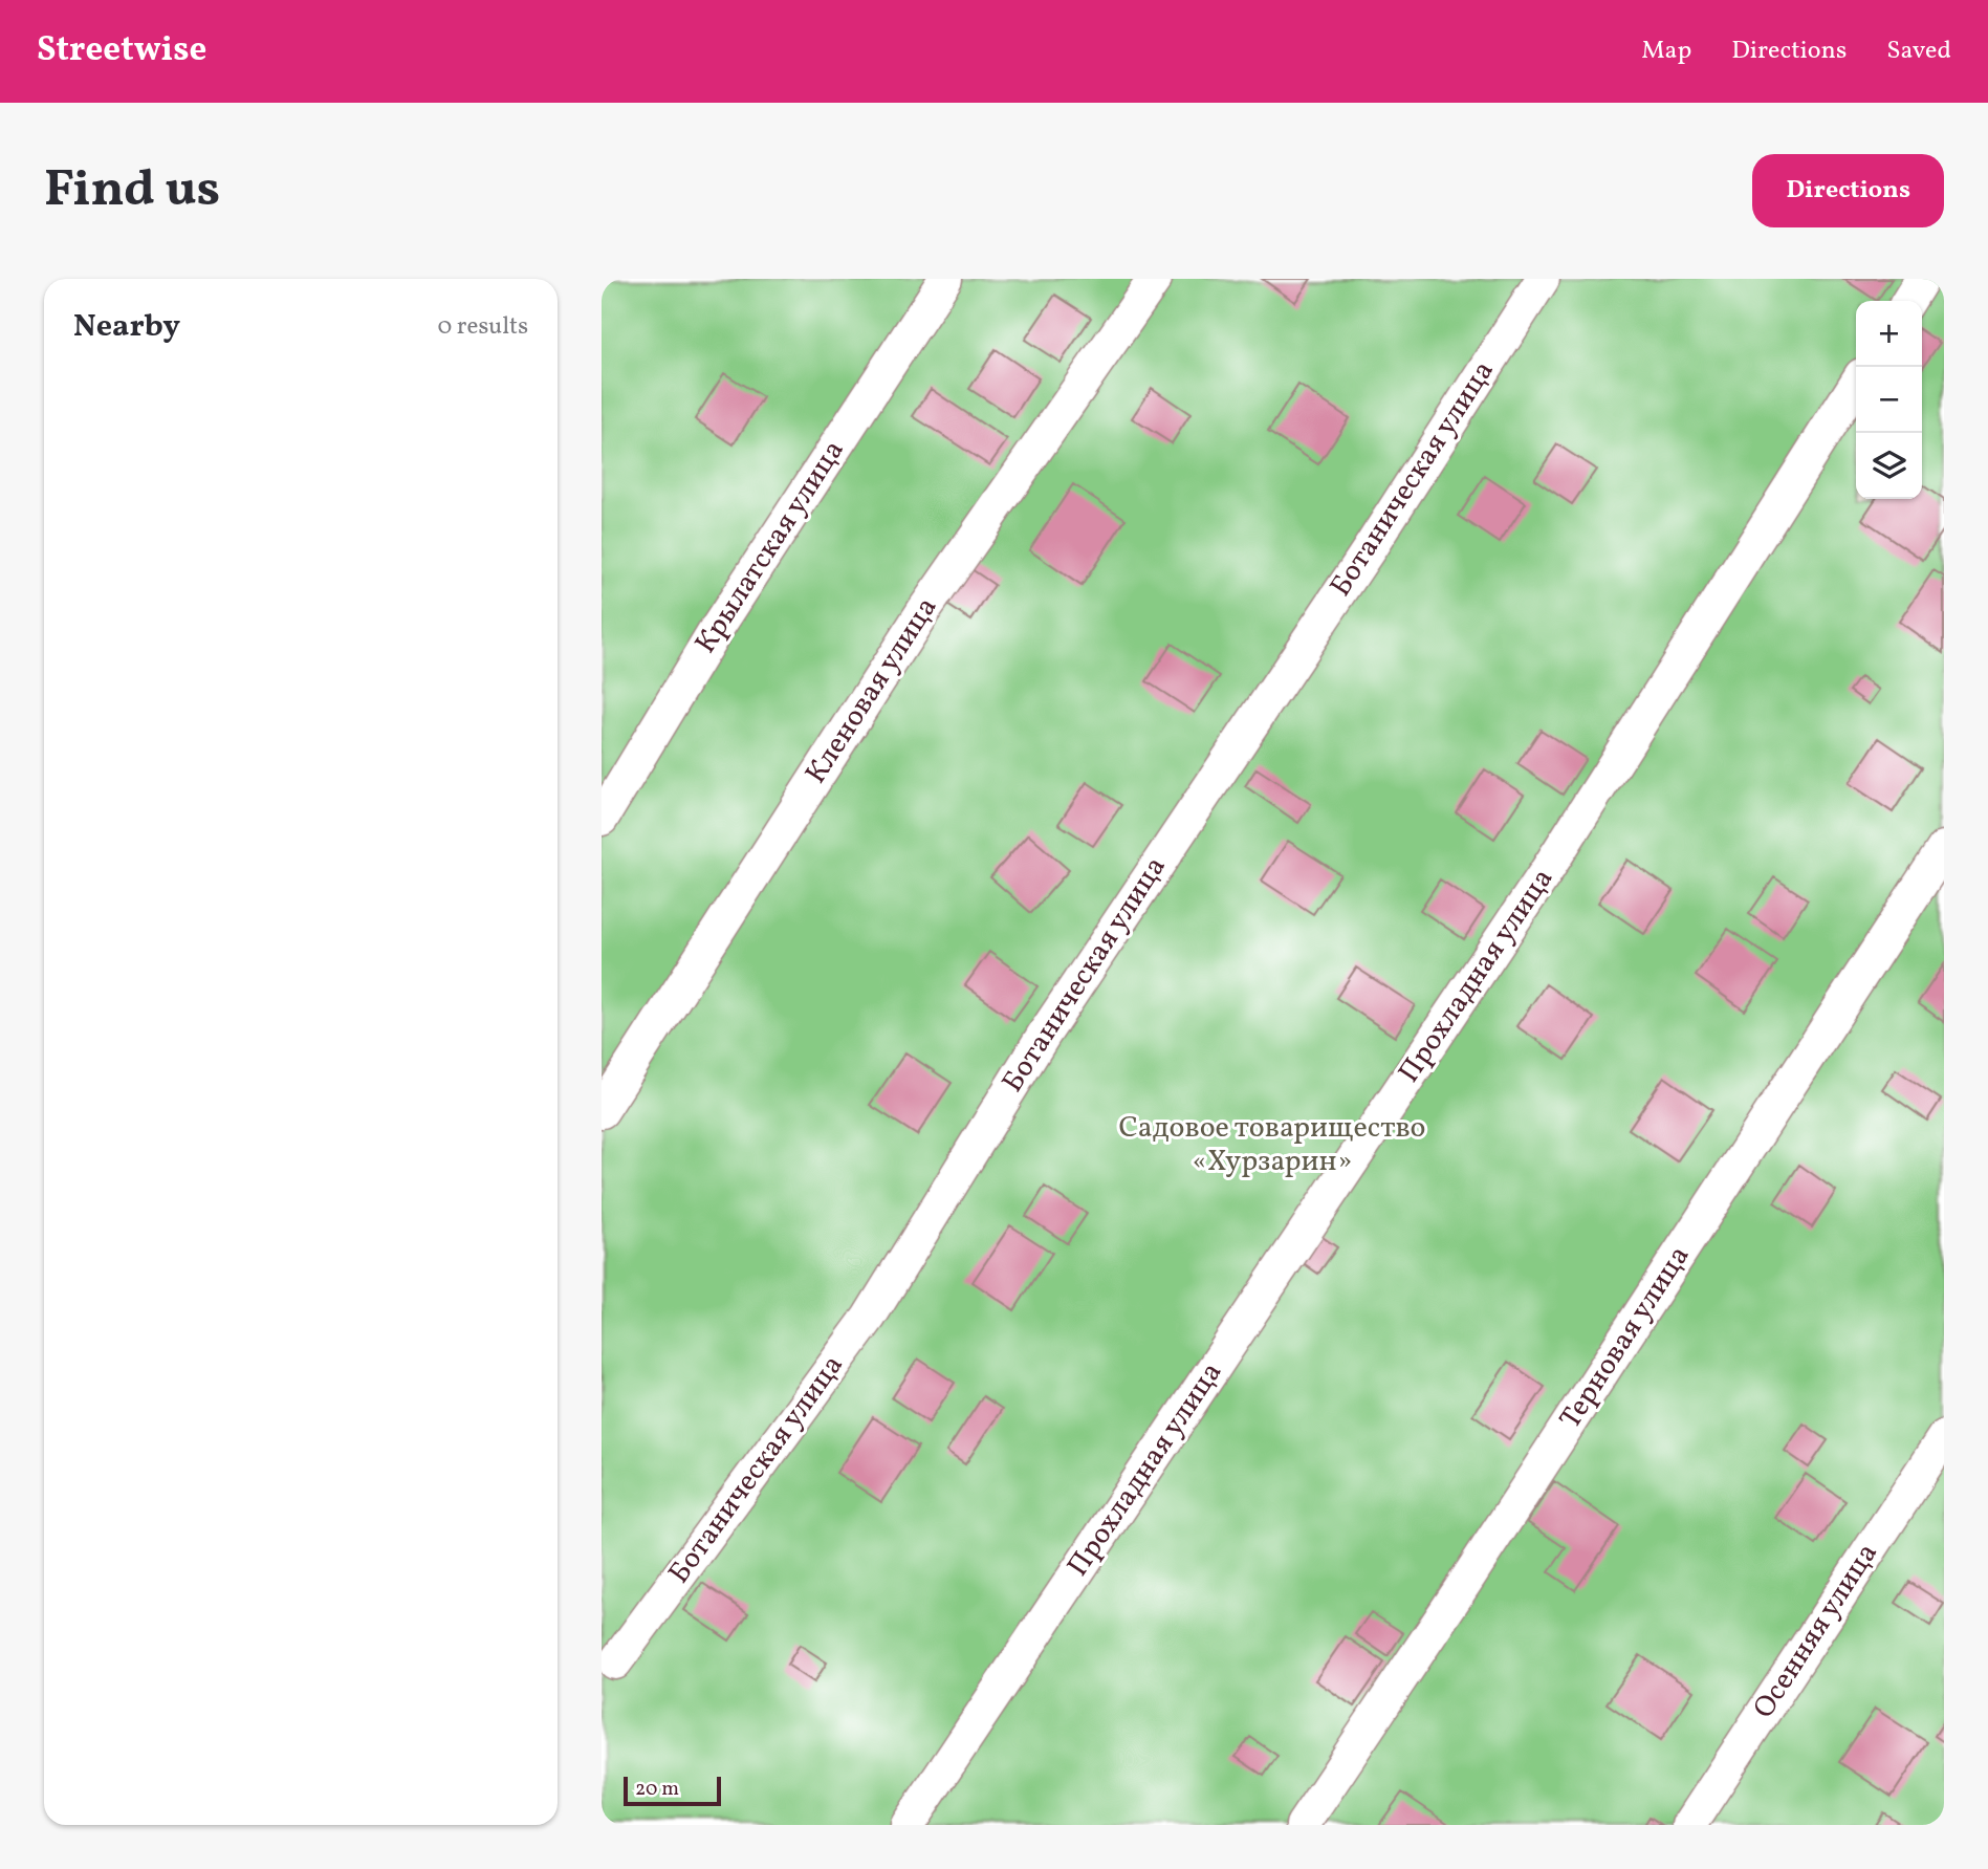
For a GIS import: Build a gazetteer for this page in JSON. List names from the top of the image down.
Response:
{
  "streets": {
    "street": [
      "Ботаническая улица",
      "Крылатская улица",
      "Кленовая улица",
      "Прохладная улица",
      "Терновая улица",
      "Осенняя улица"
    ]
  },
  "parks": ["Садовое товарищество «Хурзарин»"],
  "scale_bar": "20 m",
  "page": {
    "header": "Streetwise",
    "nav": ["Map", "Directions", "Saved"],
    "buttons": "Directions",
    "title": "Find us",
    "heading": ["Nearby", "0 results"],
    "map_buttons": ["+", "−"],
    "scale": "20 m"
  }
}
